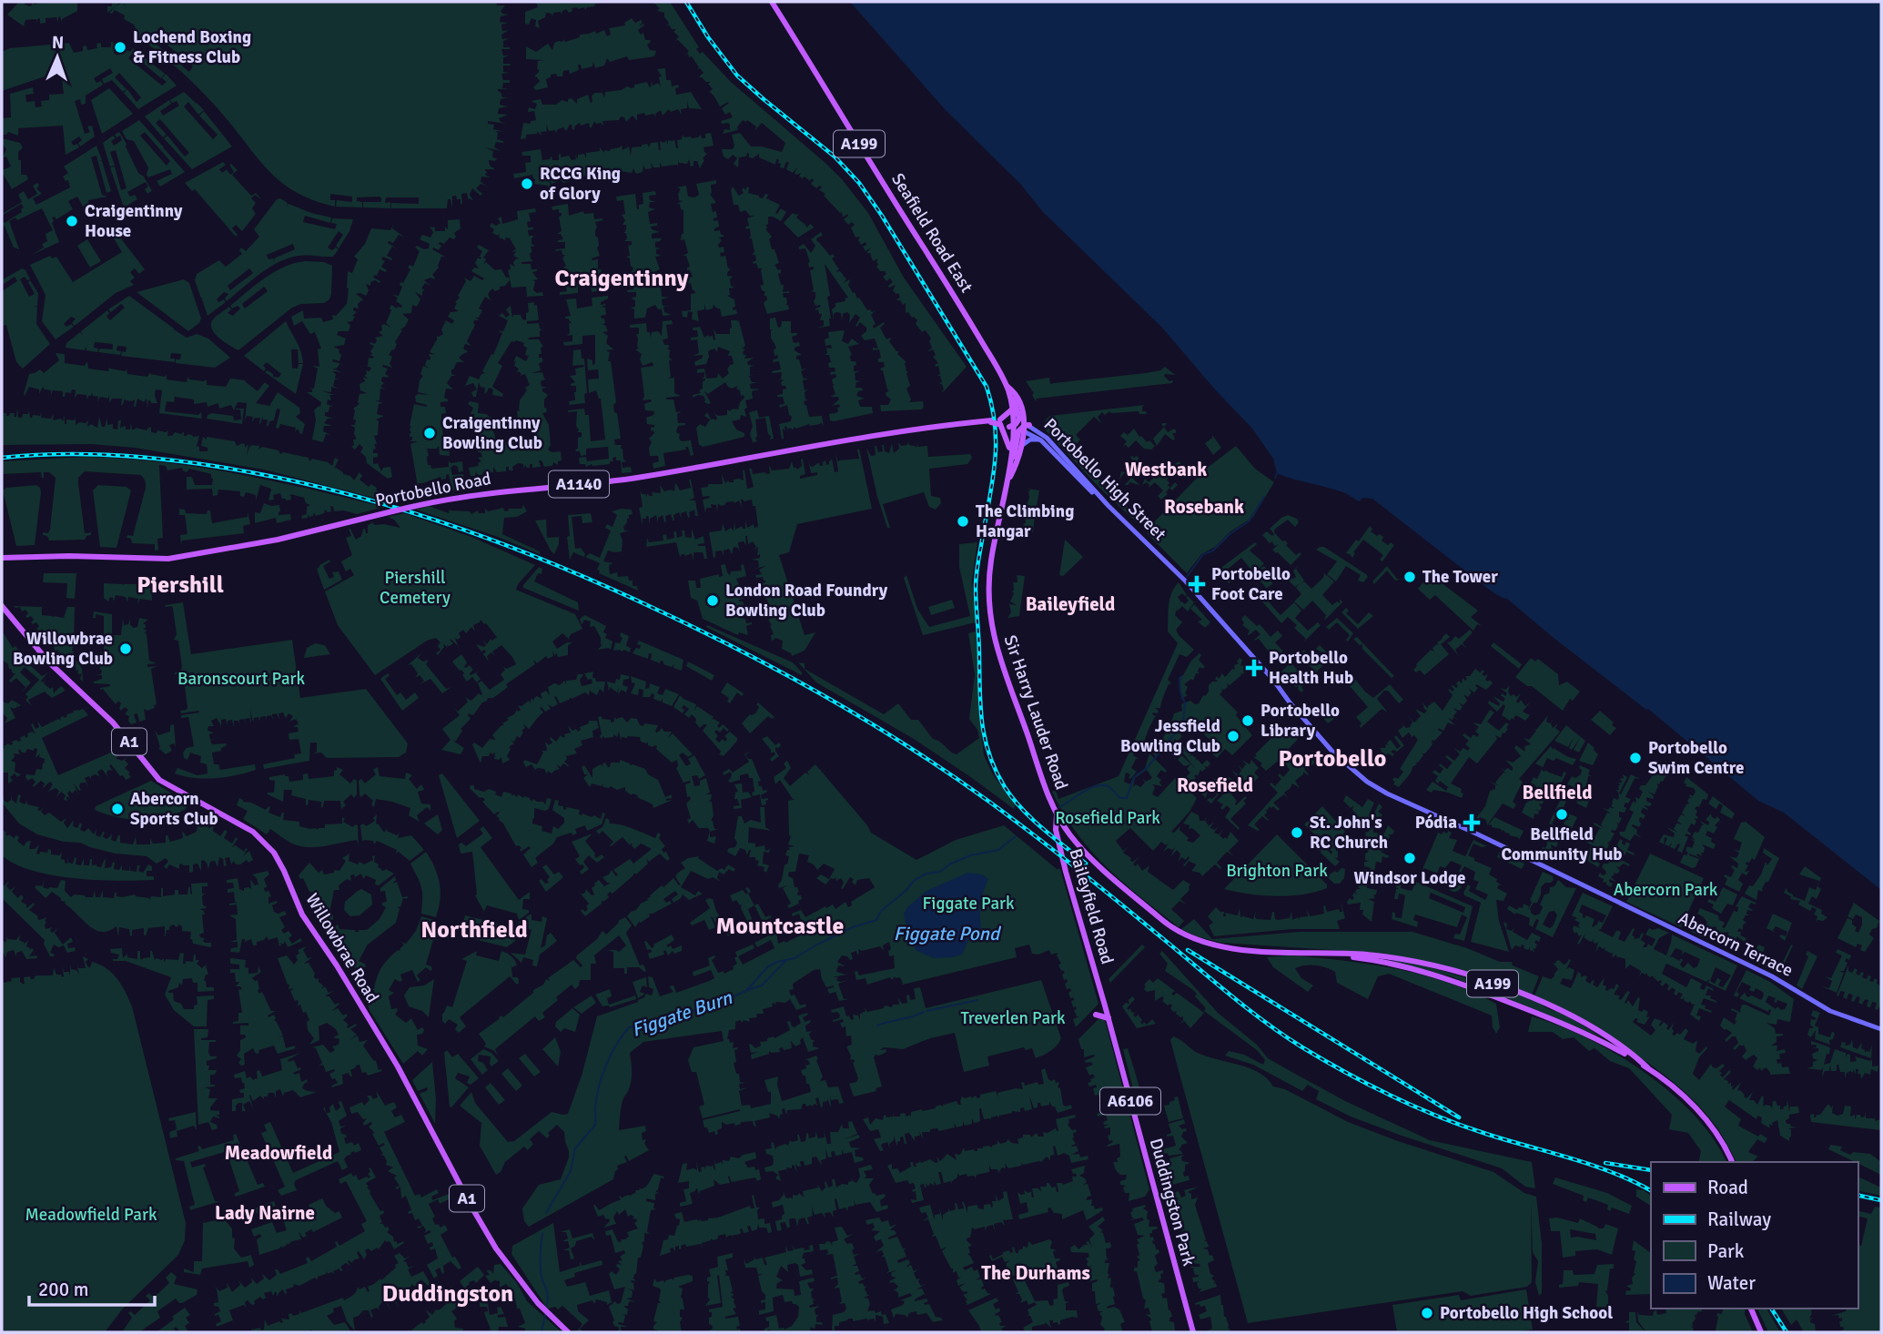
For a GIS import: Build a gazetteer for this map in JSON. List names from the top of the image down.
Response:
{
  "streets": {
    "main road": [
      "A199",
      "Seafield Road East",
      "Portobello High Street",
      "A1140",
      "Portobello Road",
      "Sir Harry Lauder Road",
      "A1",
      "Baileyfield Road",
      "Abercorn Terrace",
      "Willowbrae Road",
      "A6106",
      "Duddingston Park"
    ]
  },
  "crossings": [
    ["A199", "Seafield Road East"],
    ["A199", "Portobello High Street"],
    ["A199", "Portobello Road"],
    ["A199", "Sir Harry Lauder Road"],
    ["Seafield Road East", "Portobello High Street"],
    ["Seafield Road East", "Portobello Road"],
    ["Seafield Road East", "Sir Harry Lauder Road"],
    ["Portobello High Street", "Portobello Road"],
    ["Portobello High Street", "Sir Harry Lauder Road"],
    ["Portobello High Street", "Abercorn Terrace"],
    ["Portobello Road", "Sir Harry Lauder Road"],
    ["Sir Harry Lauder Road", "Baileyfield Road"],
    ["Baileyfield Road", "Duddingston Park"]
  ],
  "districts": [
    "Craigentinny",
    "Westbank",
    "Rosebank",
    "Piershill",
    "Baileyfield",
    "Portobello",
    "Rosefield",
    "Bellfield",
    "Mountcastle",
    "Northfield",
    "Meadowfield",
    "Lady Nairne",
    "The Durhams",
    "Duddingston"
  ],
  "water": ["Figgate Pond", "Figgate Burn"],
  "parks": [
    "Piershill Cemetery",
    "Baronscourt Park",
    "Rosefield Park",
    "Brighton Park",
    "Abercorn Park",
    "Figgate Park",
    "Treverlen Park",
    "Meadowfield Park"
  ],
  "places": {
    "other": [
      "Lochend Boxing & Fitness Club",
      "RCCG King of Glory",
      "Craigentinny House",
      "Craigentinny Bowling Club",
      "The Climbing Hangar",
      "The Tower",
      "London Road Foundry Bowling Club",
      "Willowbrae Bowling Club",
      "Portobello Library",
      "Jessfield Bowling Club",
      "Portobello Swim Centre",
      "Abercorn Sports Club",
      "Bellfield Community Hub",
      "St. John's RC Church",
      "Windsor Lodge",
      "Portobello High School"
    ],
    "health": ["Portobello Foot Care", "Portobello Health Hub", "Pódia"]
  },
  "legend": [
    "Road",
    "Railway",
    "Park",
    "Water"
  ],
  "scale_bar": "200 m",
  "north": "top"
}
